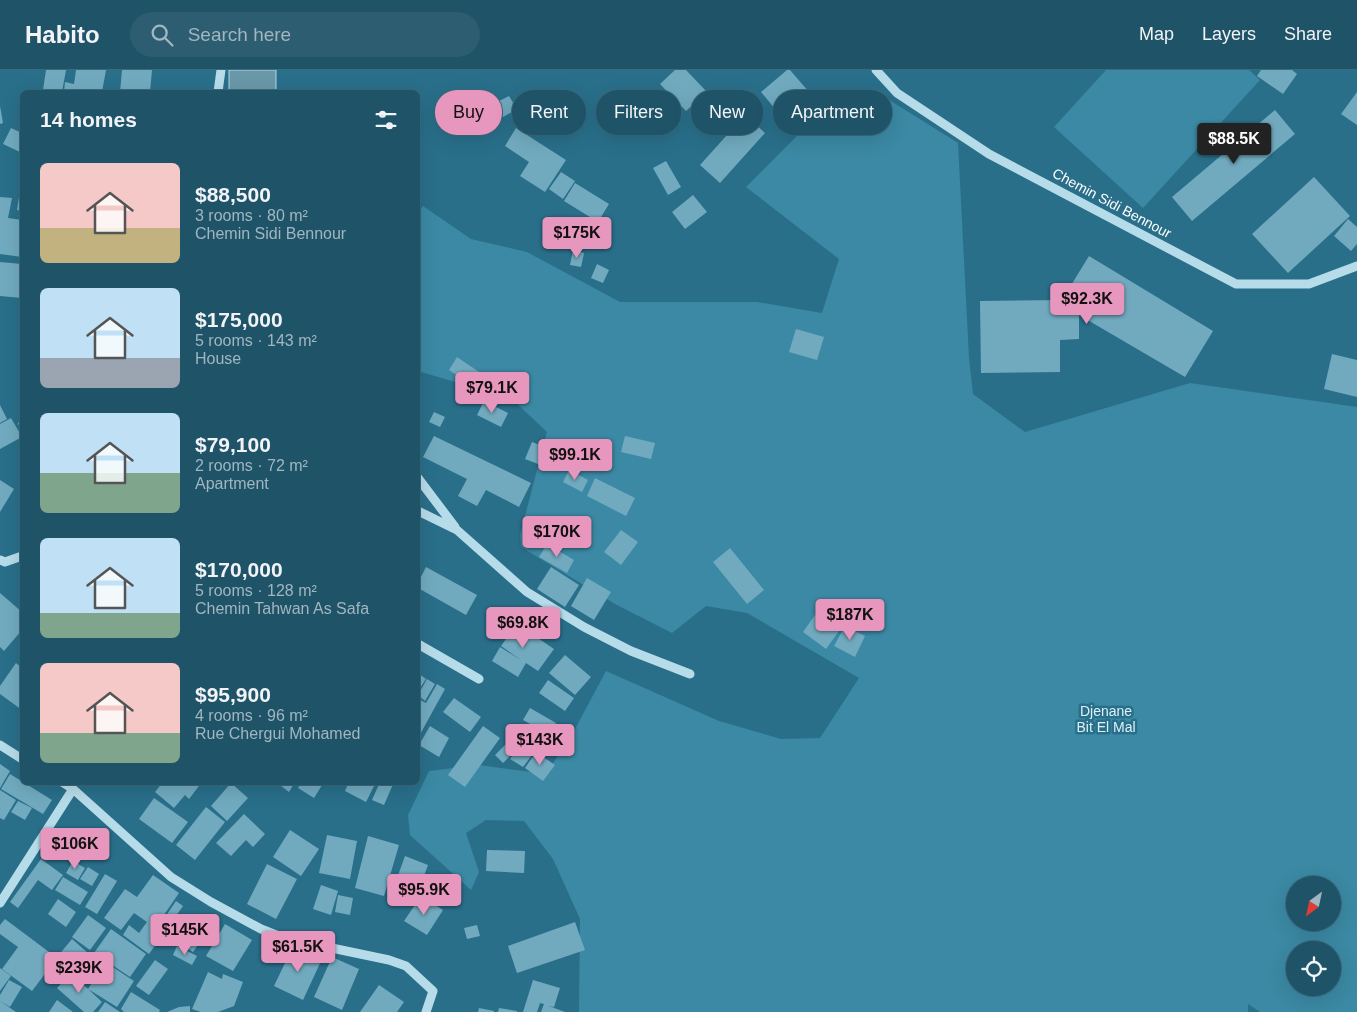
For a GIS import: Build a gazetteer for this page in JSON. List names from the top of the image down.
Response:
{
  "streets": {
    "street": ["Chemin Sidi Bennour"]
  },
  "parks": ["Djenane Bit El Mal"],
  "north": "bottom left",
  "page": {
    "header": "Habito",
    "search": "Search here",
    "nav": ["Map", "Layers", "Share"],
    "chip": [
      "Buy",
      "Rent",
      "Filters",
      "New",
      "Apartment"
    ],
    "heading": "14 homes",
    "price": [
      "$88.5K",
      "$175K",
      "$92.3K",
      "$79.1K",
      "$99.1K",
      "$170K",
      "$187K",
      "$69.8K",
      "$143K",
      "$106K",
      "$95.9K",
      "$145K",
      "$61.5K",
      "$239K"
    ],
    "list": [
      {
        "name": "$88,500",
        "note": "3 rooms · 80 m² · Chemin Sidi Bennour"
      },
      {
        "name": "$175,000",
        "note": "5 rooms · 143 m² · House"
      },
      {
        "name": "$79,100",
        "note": "2 rooms · 72 m² · Apartment"
      },
      {
        "name": "$170,000",
        "note": "5 rooms · 128 m² · Chemin Tahwan As Safa"
      },
      {
        "name": "$95,900",
        "note": "4 rooms · 96 m² · Rue Chergui Mohamed"
      }
    ]
  }
}
